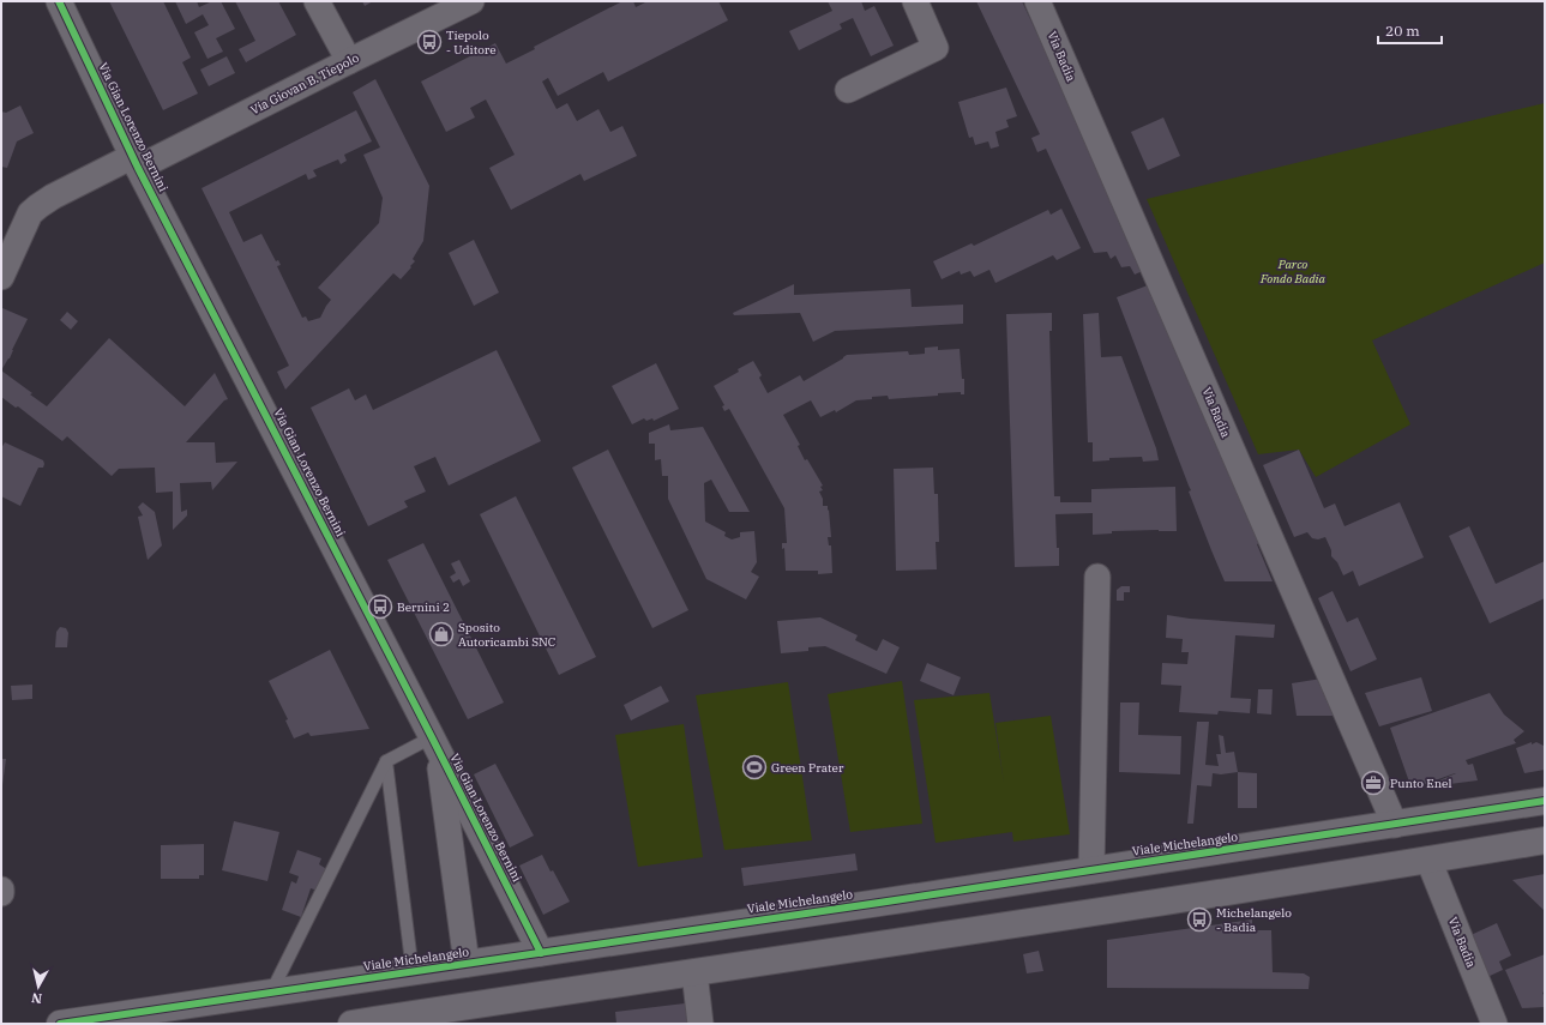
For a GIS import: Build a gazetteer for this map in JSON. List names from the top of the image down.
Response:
{
  "streets": {
    "street": [
      "Via Badia",
      "Via Giovan B. Tiepolo",
      "Via Gian Lorenzo Bernini",
      "Viale Michelangelo"
    ]
  },
  "crossings": [
    ["Via Badia", "Viale Michelangelo"],
    ["Via Giovan B. Tiepolo", "Via Gian Lorenzo Bernini"],
    ["Via Gian Lorenzo Bernini", "Viale Michelangelo"]
  ],
  "parks": ["Parco Fondo Badia"],
  "places": {
    "bus stop": ["Tiepolo - Uditore", "Bernini 2", "Michelangelo - Badia"],
    "shop": ["Sposito Autoricambi SNC"],
    "sports": ["Green Prater"],
    "office": ["Punto Enel"]
  },
  "scale_bar": "20 m",
  "north": "bottom"
}
